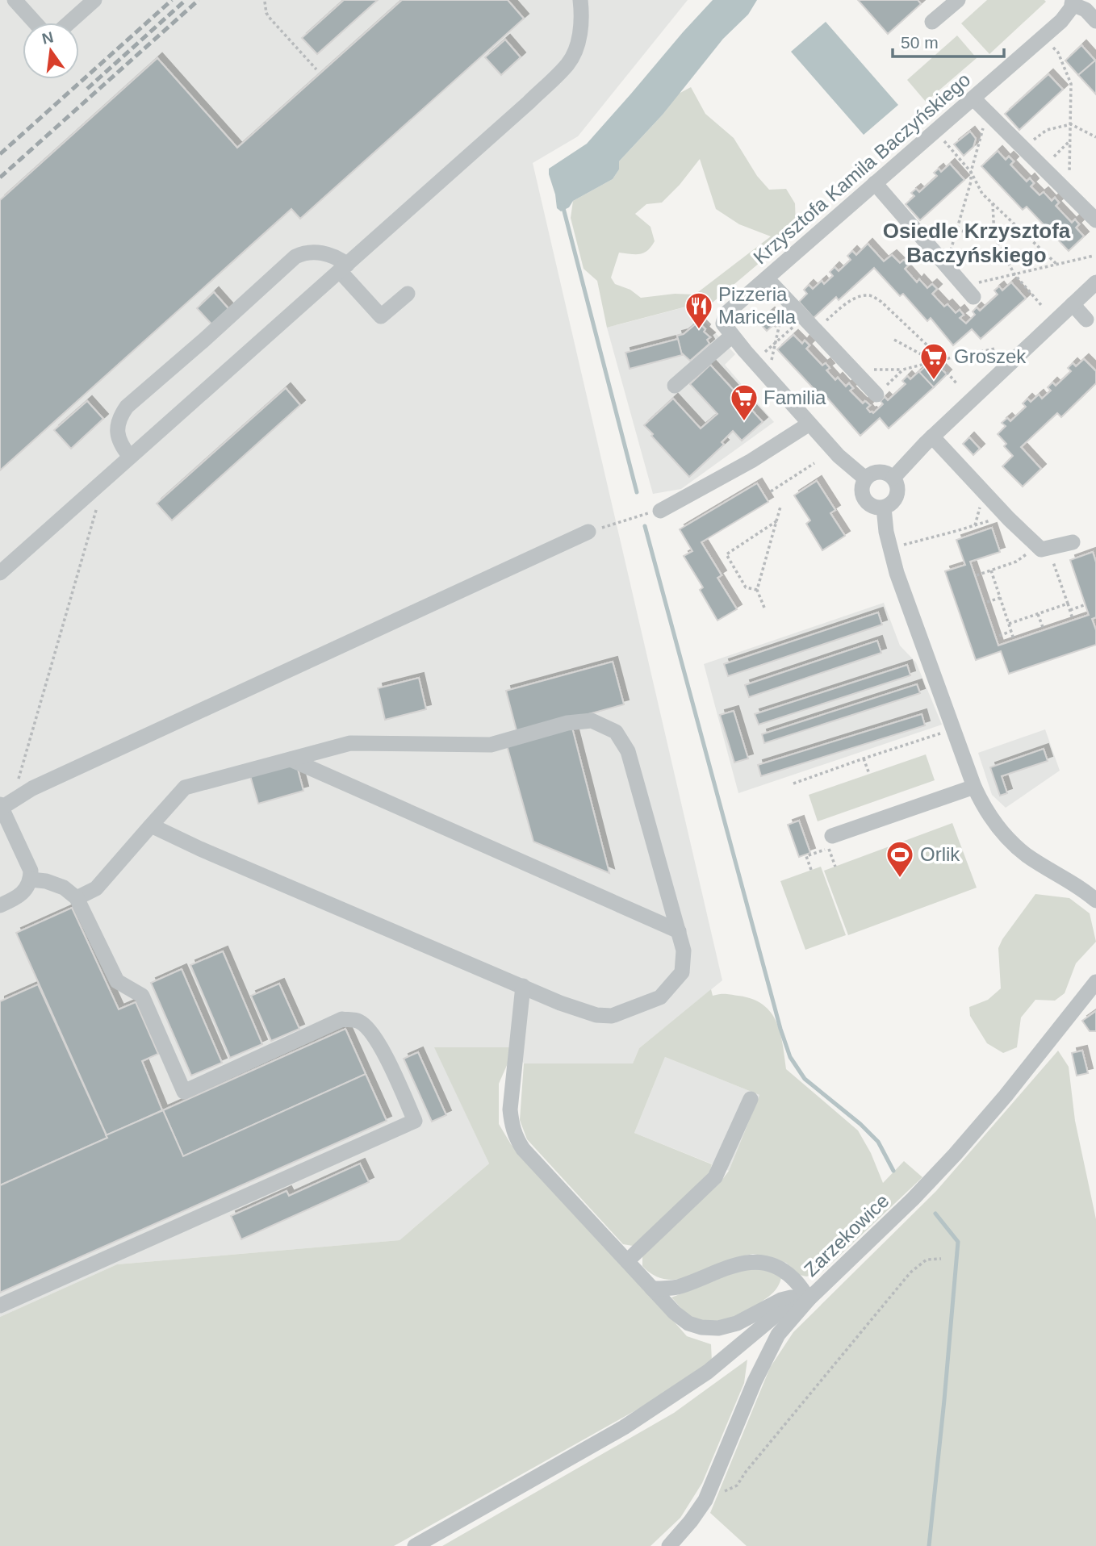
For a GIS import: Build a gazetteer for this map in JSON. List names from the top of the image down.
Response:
{
  "streets": {
    "street": ["Krzysztofa Kamila Baczyńskiego", "Zarzekowice"]
  },
  "districts": ["Osiedle Krzysztofa Baczyńskiego"],
  "places": {
    "restaurant": ["Pizzeria Maricella"],
    "supermarket": ["Groszek", "Familia"],
    "sports": ["Orlik"]
  },
  "scale_bar": "50 m",
  "north": "top"
}
